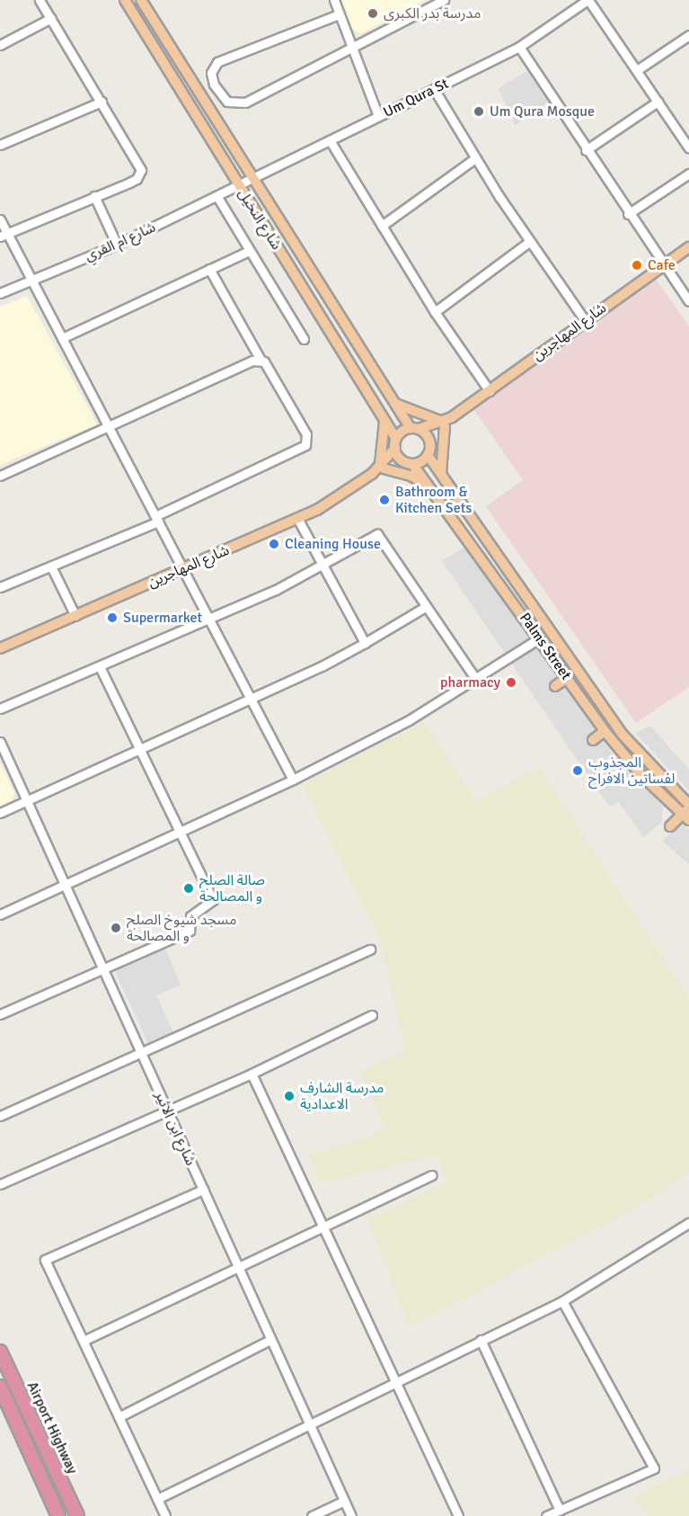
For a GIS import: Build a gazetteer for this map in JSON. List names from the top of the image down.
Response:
{
  "streets": {
    "highway": ["Airport Highway"],
    "main road": ["شارع النخيل", "شارع المهاجرين", "Palms Street"],
    "street": ["Um Qura St", "شارع ام القري", "شارع ابن الاثير"]
  },
  "crossings": [
    ["Um Qura St", "شارع النخيل"],
    ["Um Qura St", "شارع ام القري"],
    ["شارع النخيل", "شارع ام القري"],
    ["شارع النخيل", "شارع المهاجرين"],
    ["شارع النخيل", "Palms Street"],
    ["شارع المهاجرين", "Palms Street"]
  ],
  "places": [
    "مدرسة بدر الكبرى",
    "Um Qura Mosque",
    "Cafe",
    "Bathroom & Kitchen Sets",
    "Cleaning House",
    "Supermarket",
    "pharmacy",
    "المجذوب لفساتين الافراح",
    "صالة الصلح و المصالحة",
    "مسجد شيوخ الصلح و المصالحة",
    "مدرسة الشارف الاعدادية"
  ]
}
